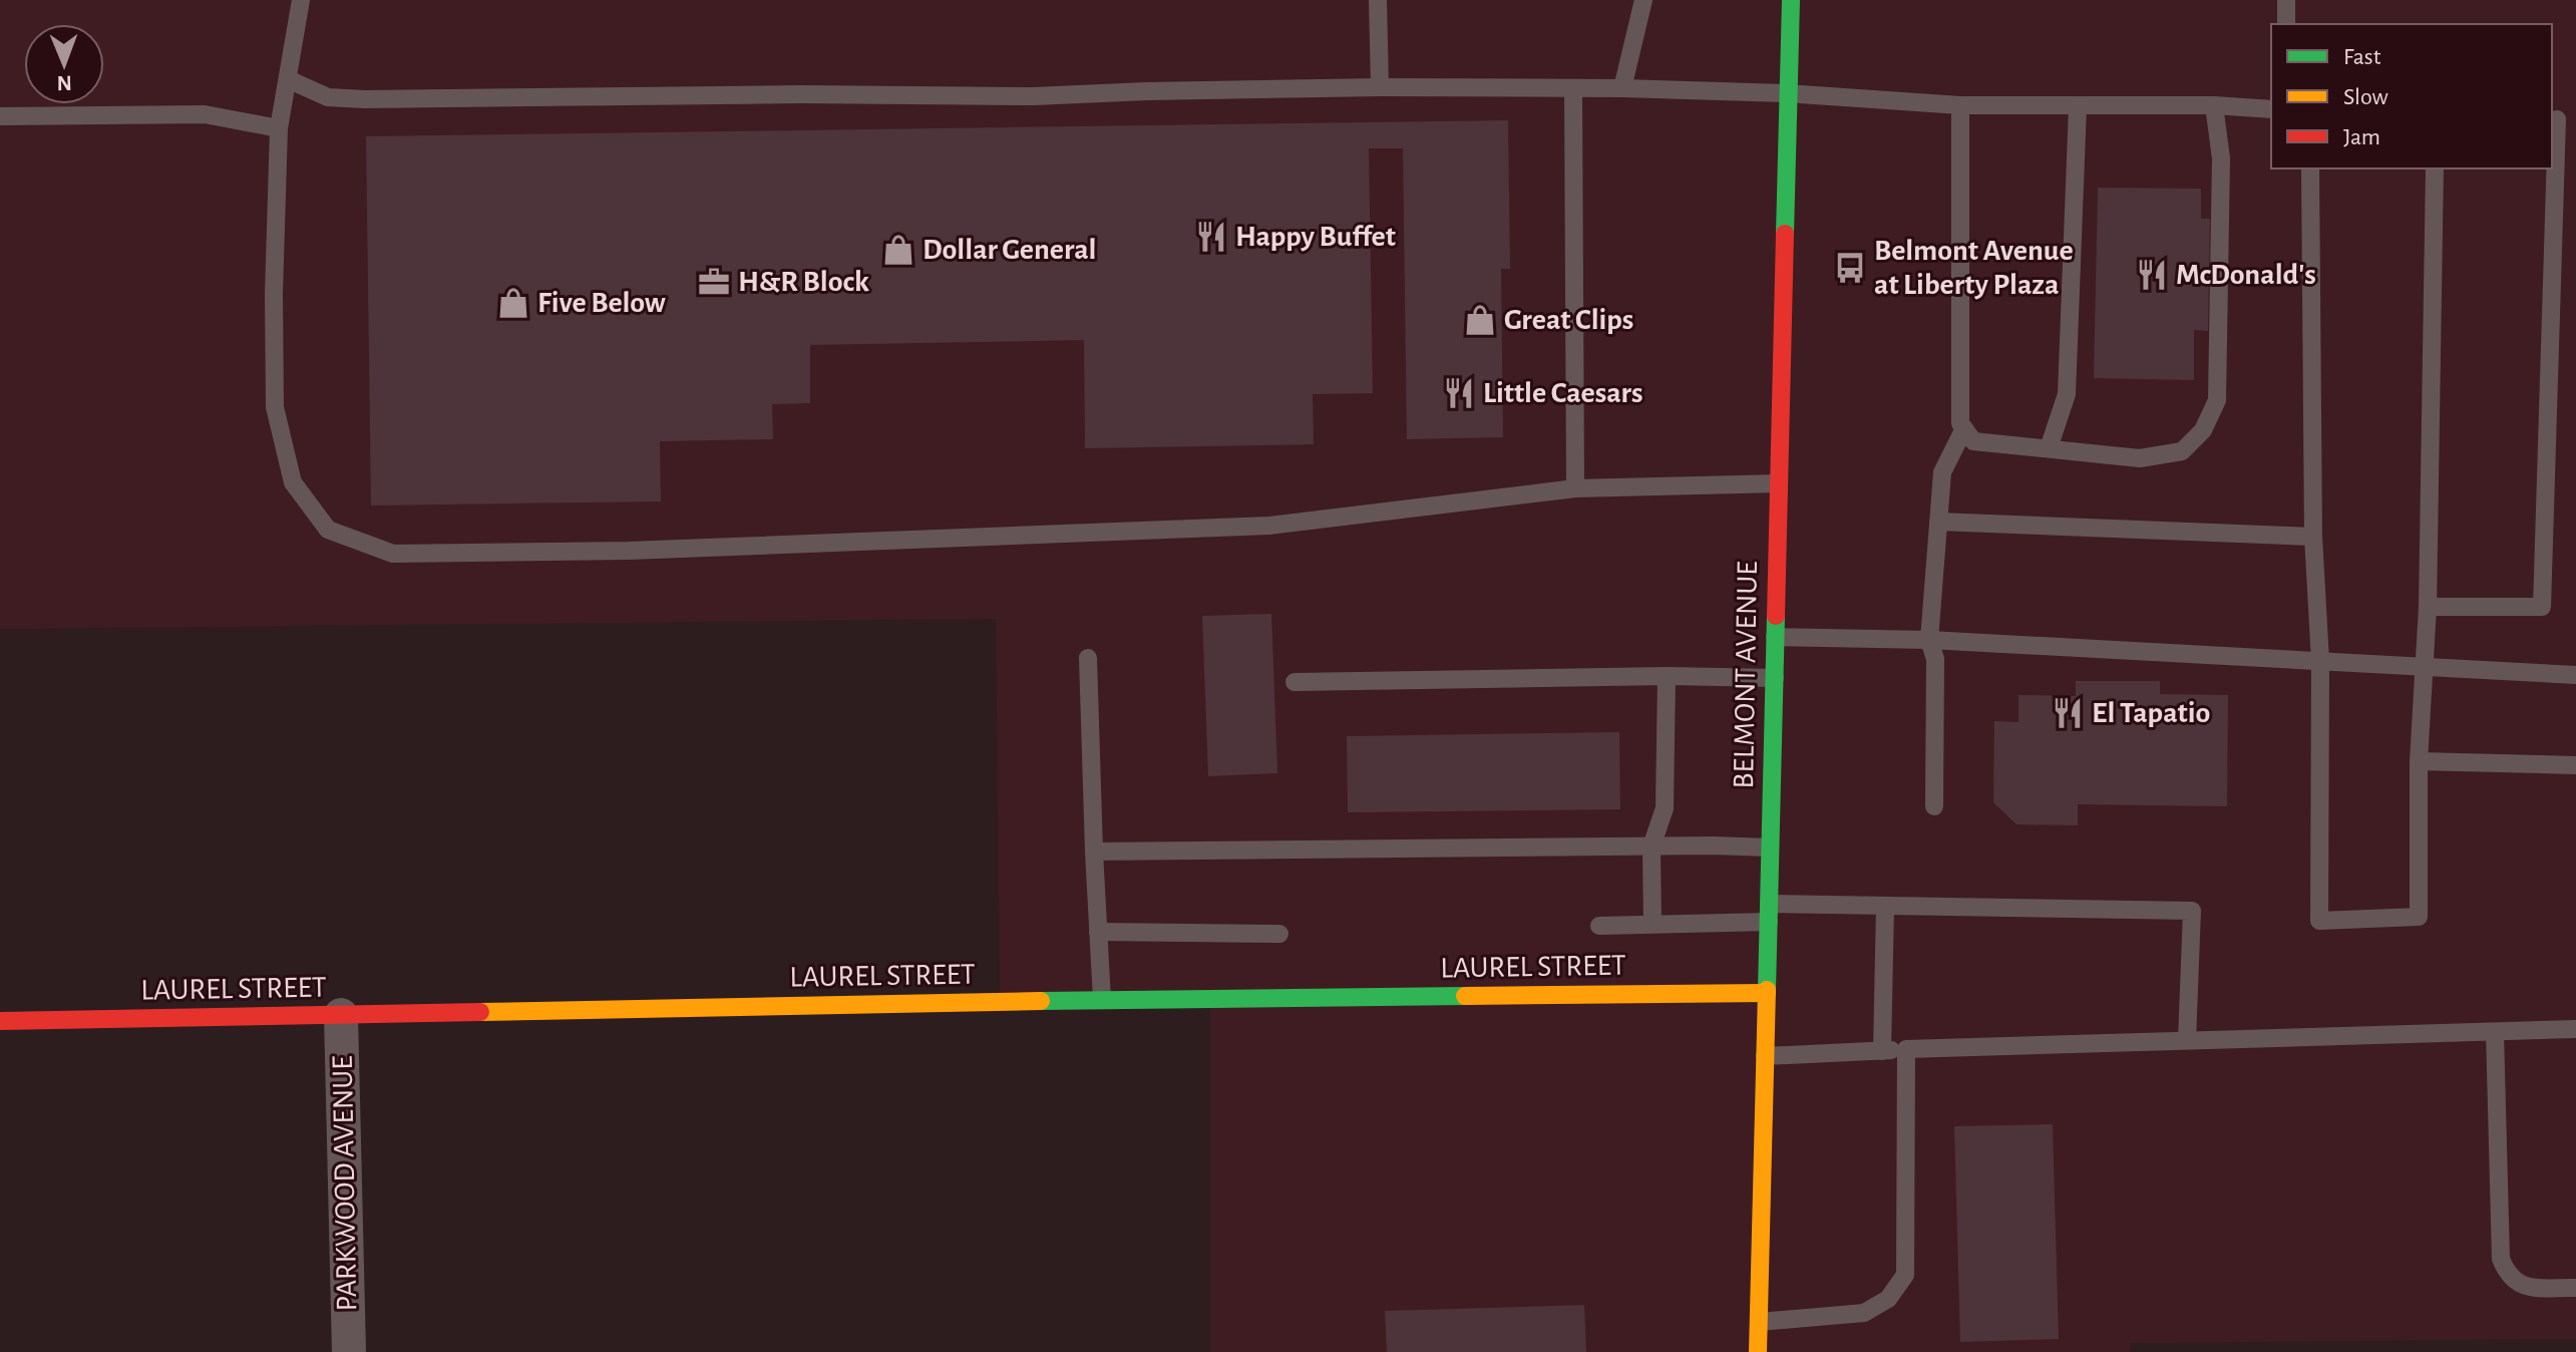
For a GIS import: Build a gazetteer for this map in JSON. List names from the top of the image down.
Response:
{
  "streets": {
    "street": ["BELMONT AVENUE", "LAUREL STREET", "PARKWOOD AVENUE"]
  },
  "crossings": [
    ["BELMONT AVENUE", "LAUREL STREET"],
    ["LAUREL STREET", "PARKWOOD AVENUE"]
  ],
  "places": {
    "restaurant": [
      "Happy Buffet",
      "McDonald's",
      "Little Caesars",
      "El Tapatio"
    ],
    "shop": ["Dollar General", "Five Below", "Great Clips"],
    "bus stop": ["Belmont Avenue at Liberty Plaza"],
    "office": ["H&R Block"]
  },
  "legend": ["Fast", "Slow", "Jam"],
  "north": "bottom"
}
